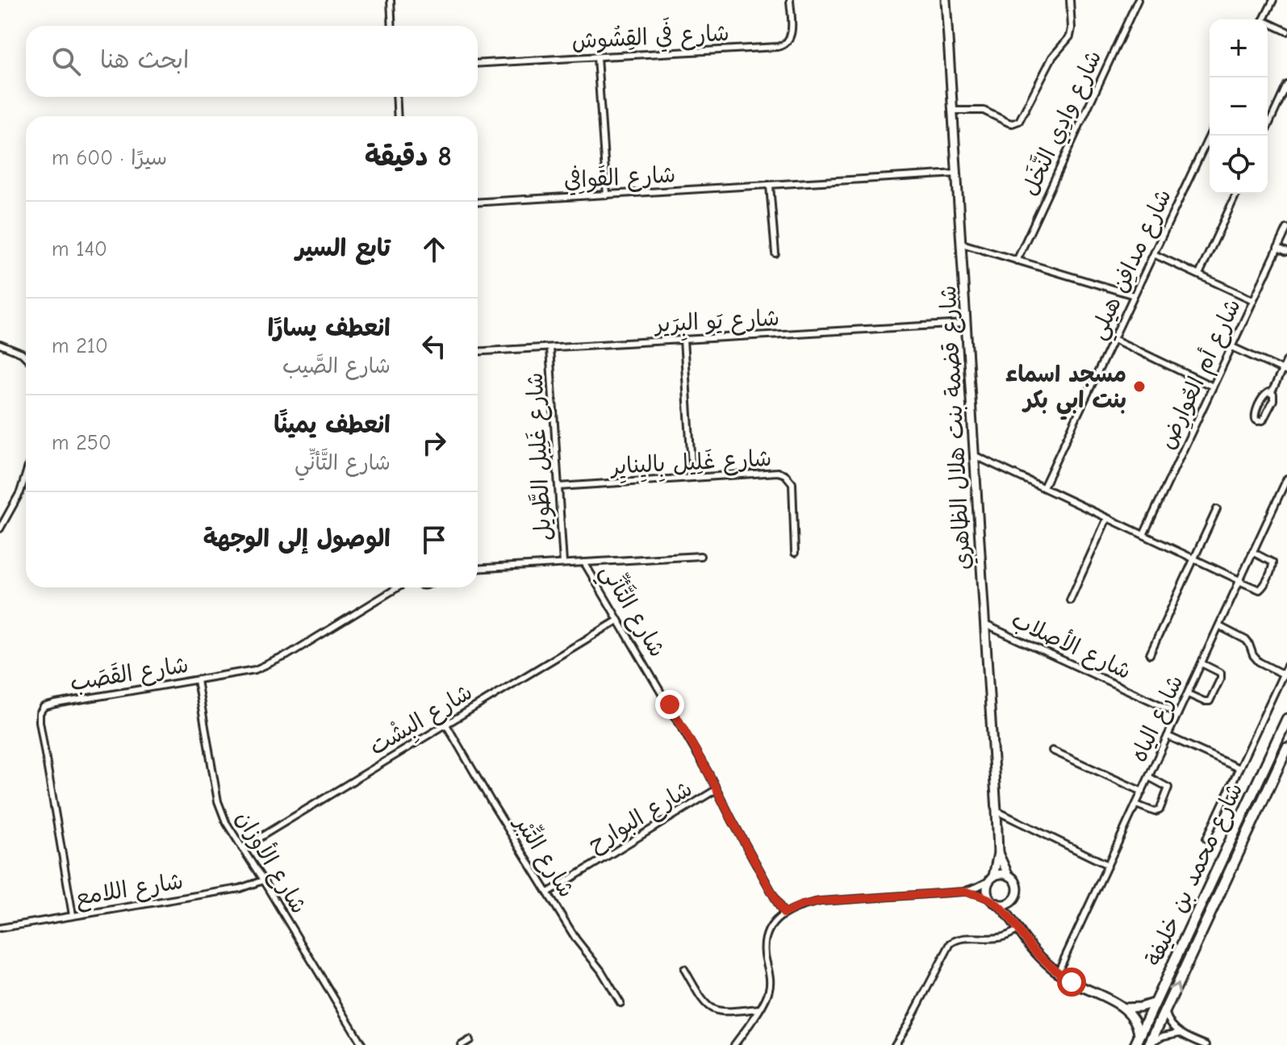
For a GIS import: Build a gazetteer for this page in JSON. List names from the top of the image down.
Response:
{
  "streets": {
    "highway": ["شارع محمد بن خليفة"],
    "street": [
      "شارع فَي القِشُوش",
      "شارع وادِي النَّخَل",
      "شارع القَوافِي",
      "شارع مدافِن هيلي",
      "شارع يَو البِرَير",
      "شارع أم العُوارِض",
      "شارع قضمة بنت هلال الظاهري",
      "شارع غَلِيل الطَّويل",
      "شارع غَلِيل بِاليِنايِر",
      "شارع التَّأنِّي",
      "شارع الأصلاب",
      "شارع القَصَب",
      "شارع الياه",
      "شارع البِشْت",
      "شارع البوارح",
      "شارع التِّبْر",
      "شارع الأوزان",
      "شارع اللامع"
    ]
  },
  "crossings": [
    ["شارع القَوافِي", "شارع قضمة بنت هلال الظاهري"],
    ["شارع يَو البِرَير", "شارع قضمة بنت هلال الظاهري"],
    ["شارع يَو البِرَير", "شارع غَلِيل الطَّويل"],
    ["شارع قضمة بنت هلال الظاهري", "شارع الأصلاب"],
    ["شارع غَلِيل الطَّويل", "شارع غَلِيل بِاليِنايِر"],
    ["شارع التَّأنِّي", "شارع البِشْت"],
    ["شارع التَّأنِّي", "شارع البوارح"],
    ["شارع الأصلاب", "شارع الياه"],
    ["شارع القَصَب", "شارع الأوزان"],
    ["شارع القَصَب", "شارع اللامع"],
    ["شارع البِشْت", "شارع التِّبْر"],
    ["شارع البِشْت", "شارع الأوزان"],
    ["شارع البوارح", "شارع التِّبْر"],
    ["شارع الأوزان", "شارع اللامع"]
  ],
  "places": ["مسجد اسماء بنت ابي بكر"],
  "page": {
    "map_buttons": ["+", "−"],
    "search": "ابحث هنا",
    "heading": ["8 دقيقة", "سيرًا · 600 m"],
    "list": [
      ["تابع السير", "140 m"],
      ["انعطف يسارًا", "شارع الصَّيب", "210 m"],
      ["انعطف يمينًا", "شارع التَّأنِّي", "250 m"],
      "الوصول إلى الوجهة"
    ]
  }
}
